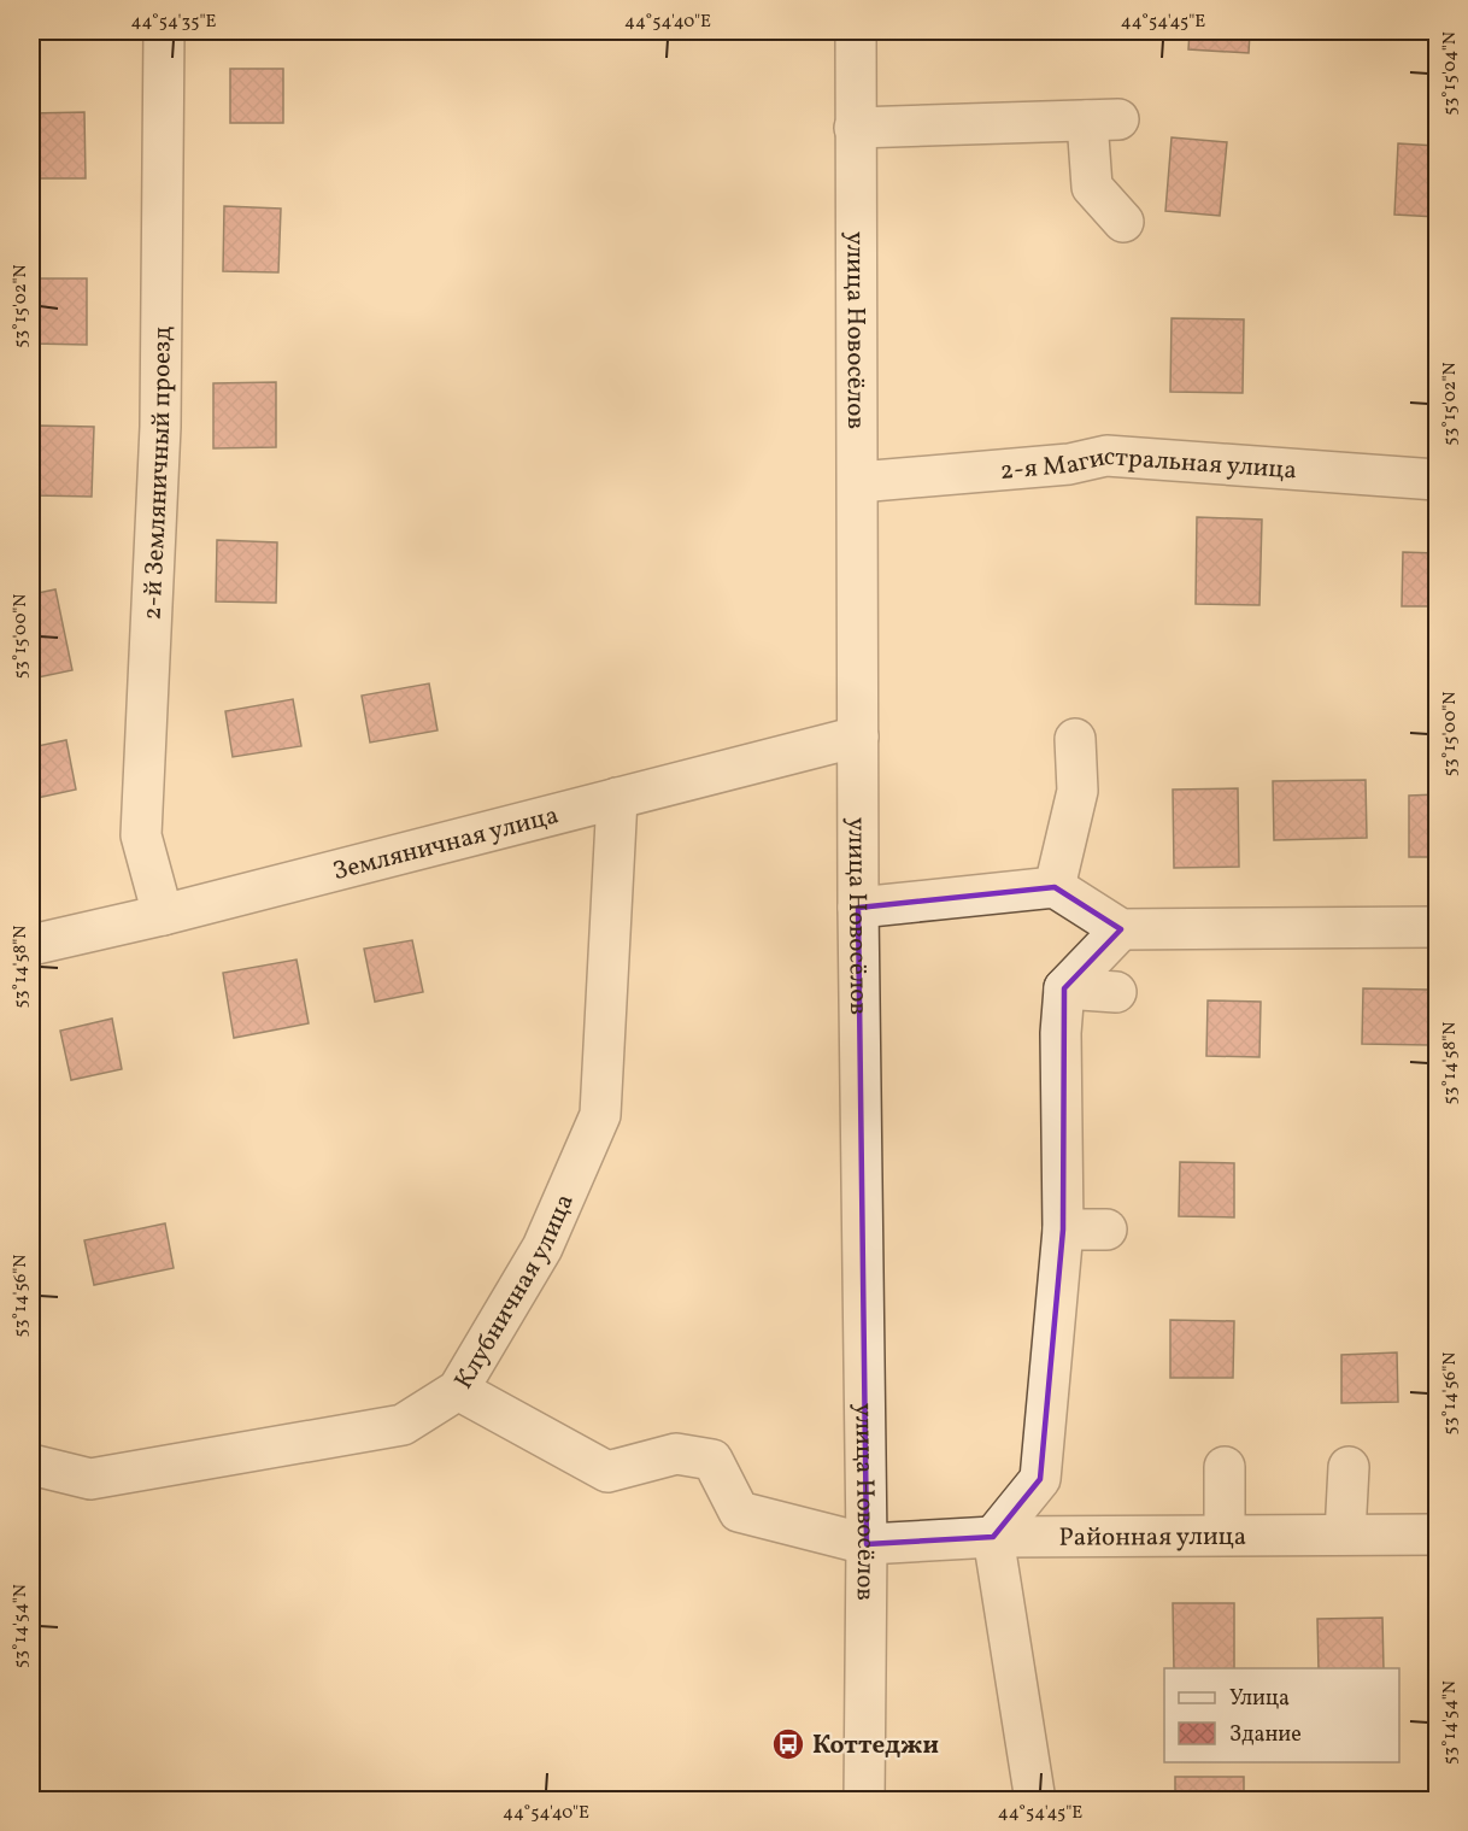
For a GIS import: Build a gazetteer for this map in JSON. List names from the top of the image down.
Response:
{
  "streets": {
    "street": [
      "улица Новосёлов",
      "2-я Магистральная улица",
      "2-й Земляничный проезд",
      "Земляничная улица",
      "Клубничная улица",
      "Районная улица"
    ]
  },
  "crossings": [
    ["улица Новосёлов", "2-я Магистральная улица"],
    ["улица Новосёлов", "Земляничная улица"],
    ["улица Новосёлов", "Районная улица"],
    ["2-й Земляничный проезд", "Земляничная улица"],
    ["Земляничная улица", "Клубничная улица"],
    ["Клубничная улица", "Районная улица"]
  ],
  "places": {
    "bus stop": ["Коттеджи"]
  },
  "legend": ["Улица", "Здание"],
  "coordinates": [
    "44°54'35\"E",
    "44°54'40\"E",
    "44°54'45\"E",
    "53°15'04\"N",
    "53°15'02\"N",
    "53°15'00\"N",
    "53°14'58\"N",
    "53°14'56\"N",
    "53°14'54\"N"
  ]
}
